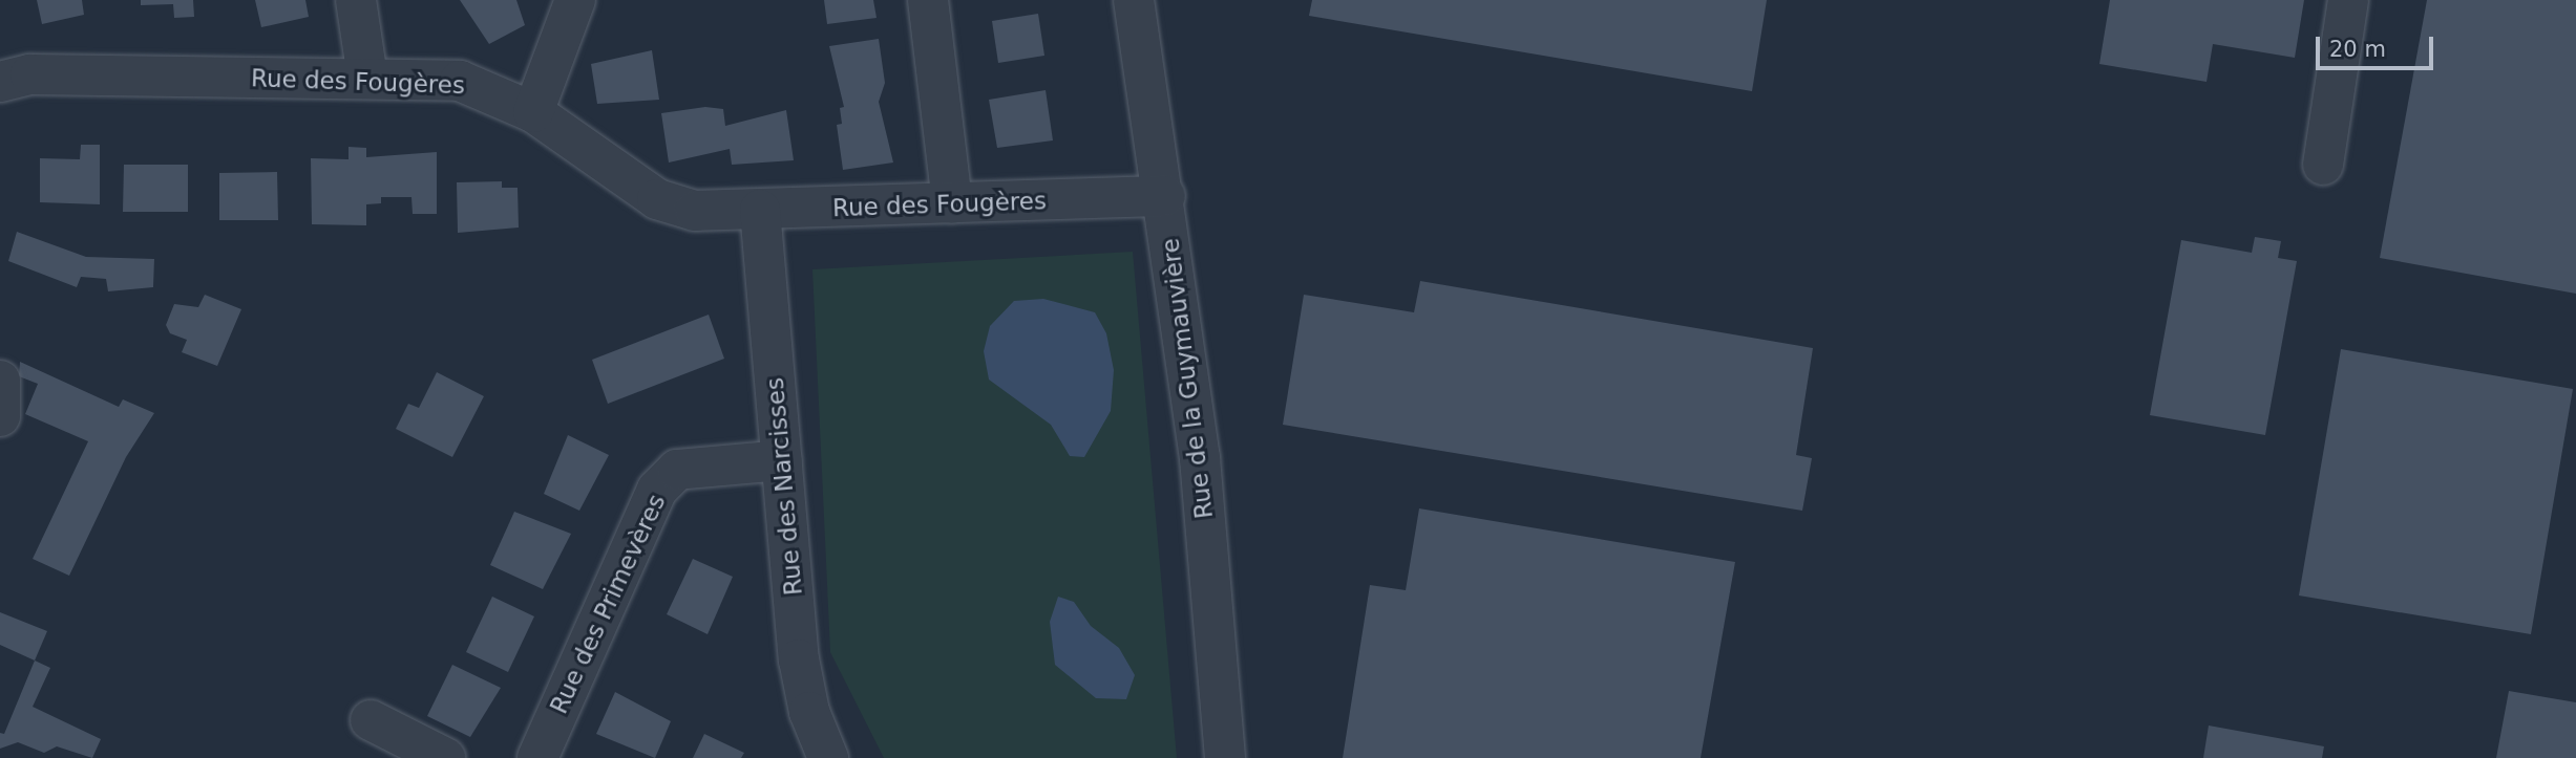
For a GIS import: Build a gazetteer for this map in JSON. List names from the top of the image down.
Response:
{
  "streets": {
    "street": [
      "Rue des Fougères",
      "Rue de la Guymauvière",
      "Rue des Narcisses",
      "Rue des Primevères"
    ]
  },
  "crossings": [
    ["Rue des Fougères", "Rue de la Guymauvière"],
    ["Rue des Fougères", "Rue des Narcisses"],
    ["Rue des Narcisses", "Rue des Primevères"]
  ],
  "scale_bar": "20 m"
}
